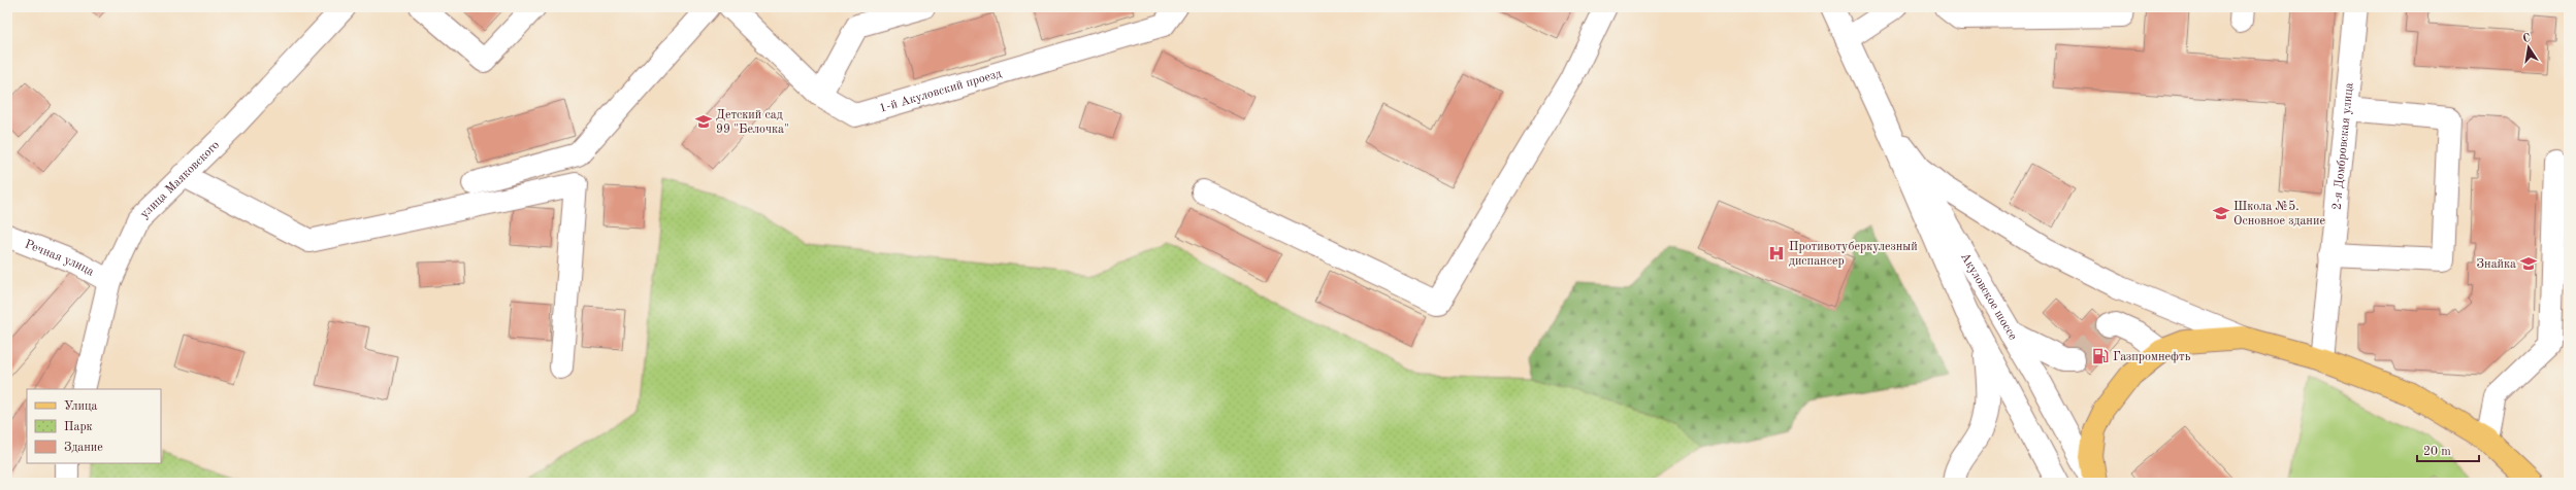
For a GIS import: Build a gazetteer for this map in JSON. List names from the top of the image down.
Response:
{
  "streets": {
    "street": [
      "1-й Акуловский проезд",
      "2-я Домбровская улица",
      "улица Маяковского",
      "Речная улица",
      "Акуловское шоссе"
    ]
  },
  "crossings": [
    ["улица Маяковского", "Речная улица"]
  ],
  "places": {
    "school or university": ["Детский сад 99 \"Белочка\"", "Школа №5. Основное здание", "Знайка"],
    "hospital": ["Противотуберкулезный диспансер"],
    "fuel station": ["Газпромнефть"]
  },
  "legend": ["Улица", "Парк", "Здание"],
  "scale_bar": "20 m",
  "north": "top"
}
